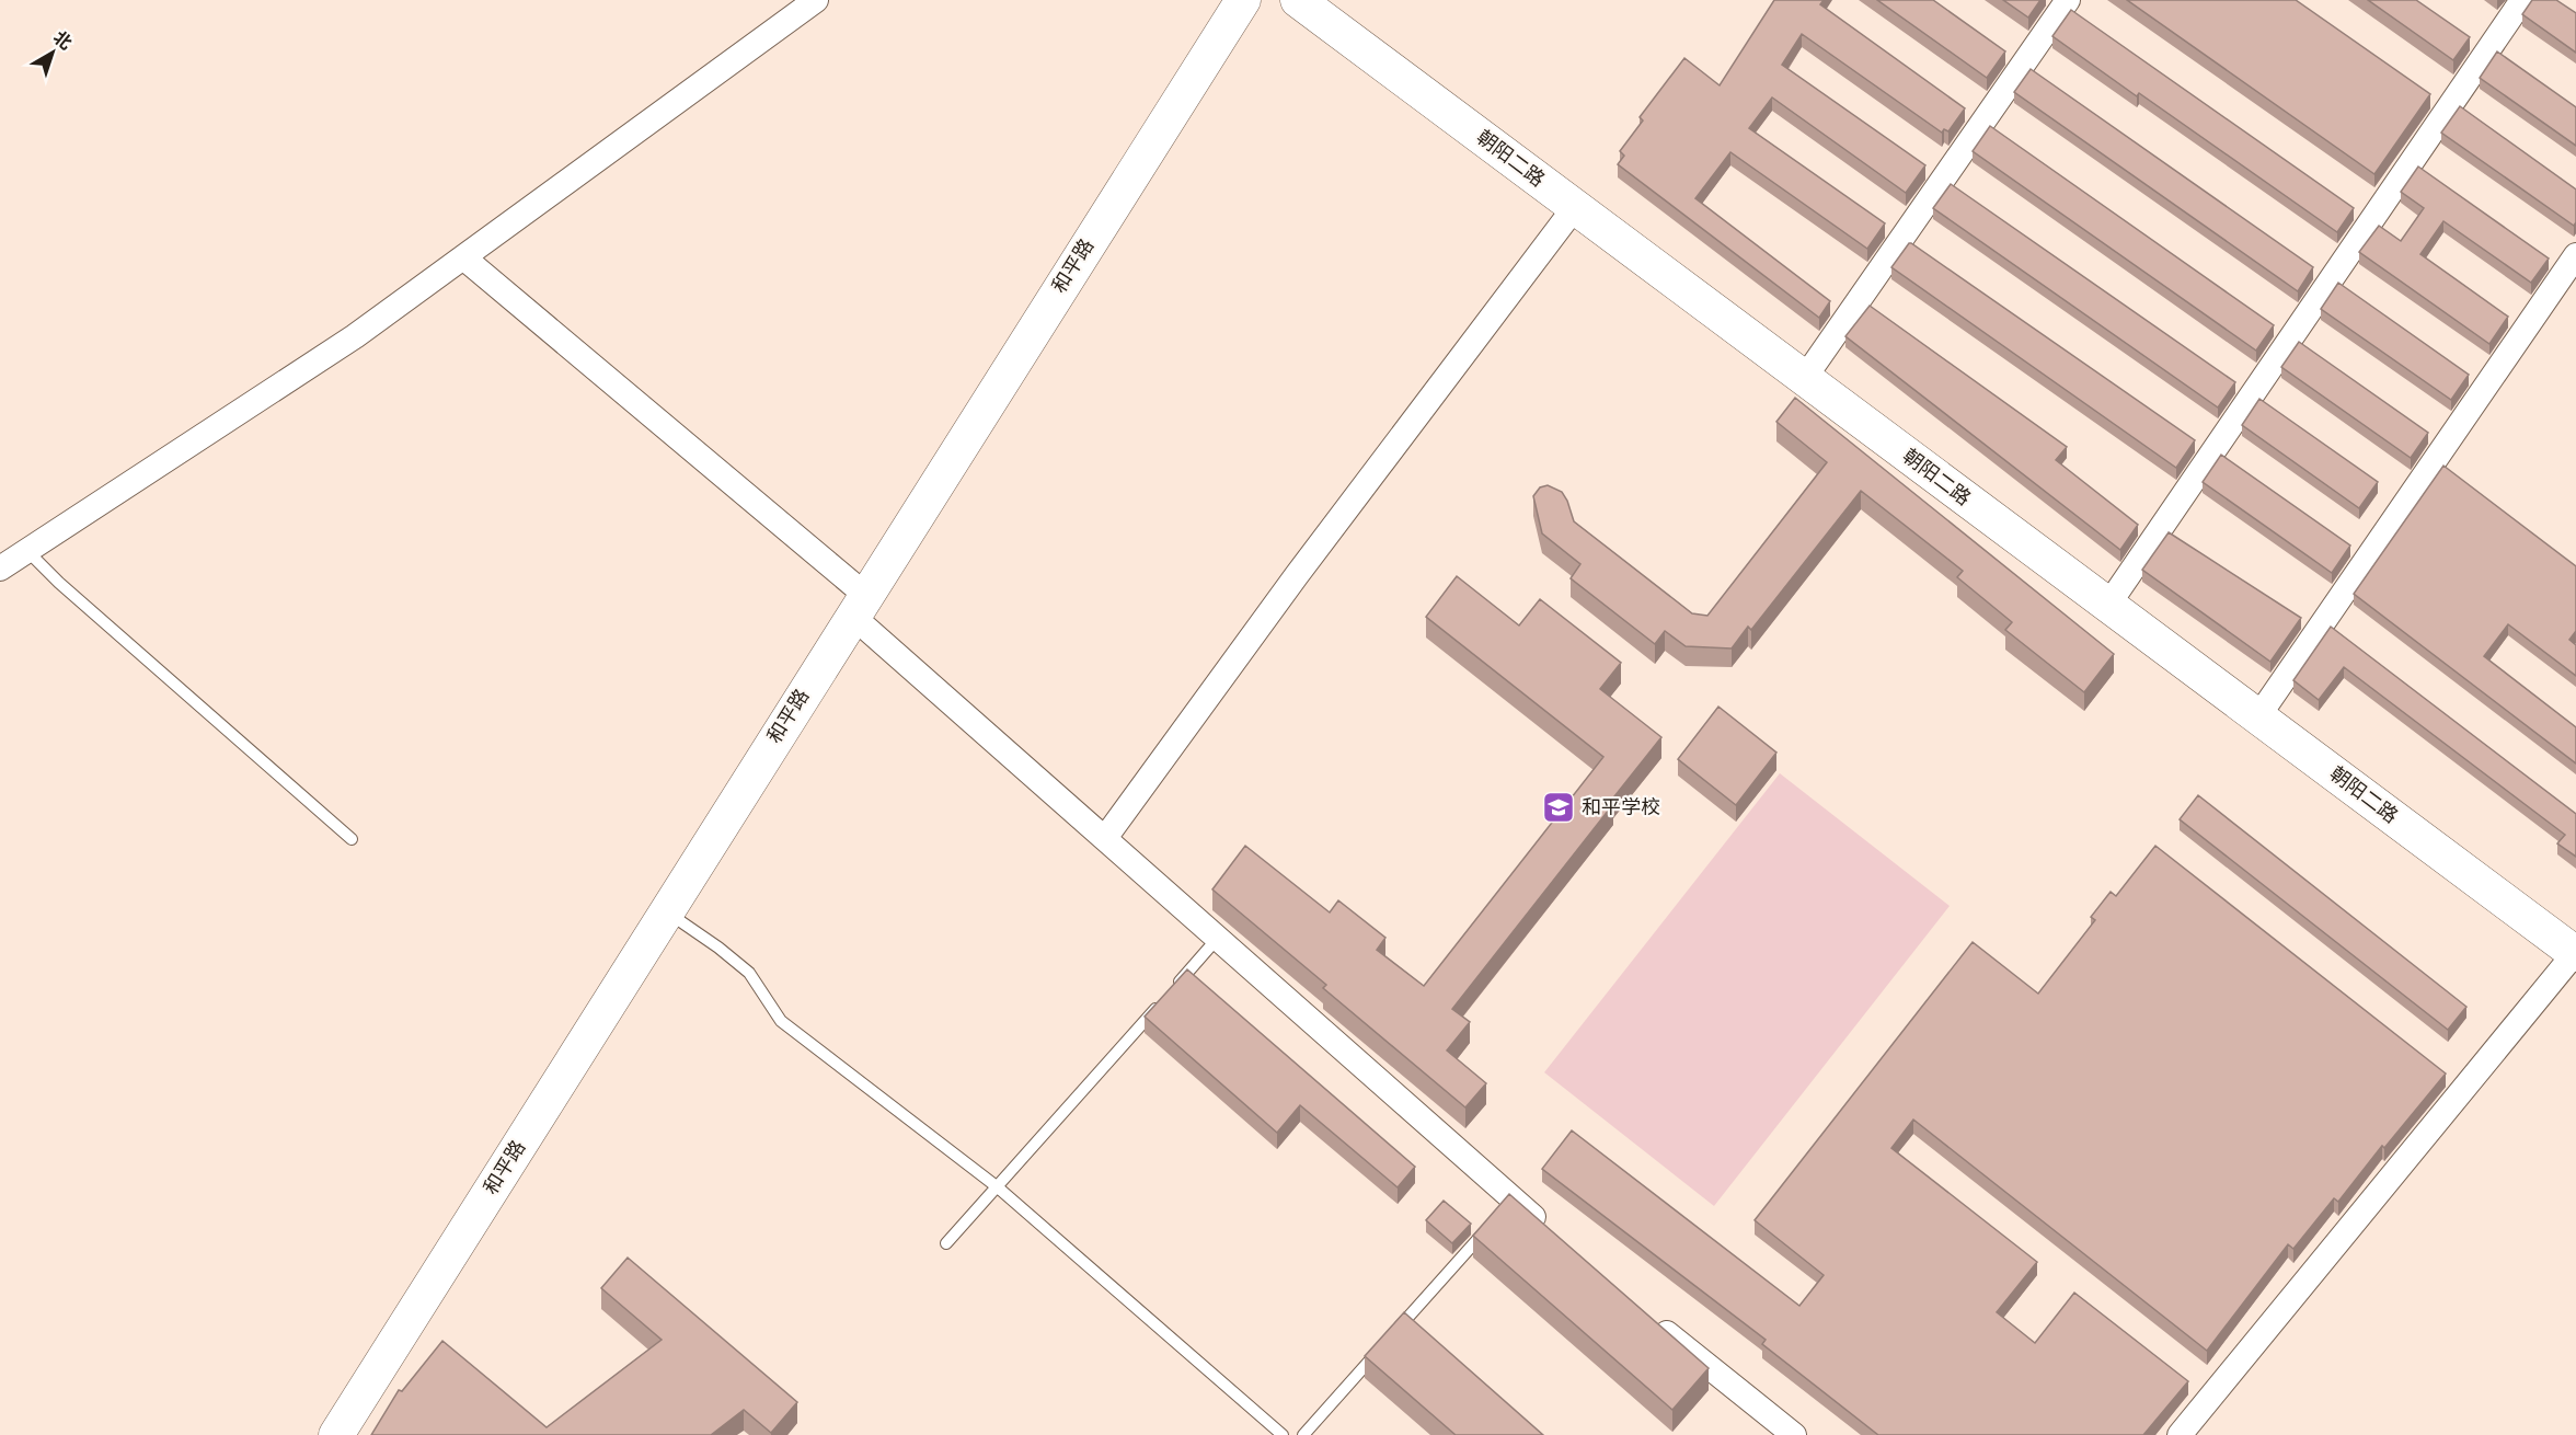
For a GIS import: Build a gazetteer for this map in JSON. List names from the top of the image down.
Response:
{
  "streets": {
    "street": ["朝阳二路", "和平路"]
  },
  "places": {
    "school or university": ["和平学校"]
  },
  "north": "top right"
}
